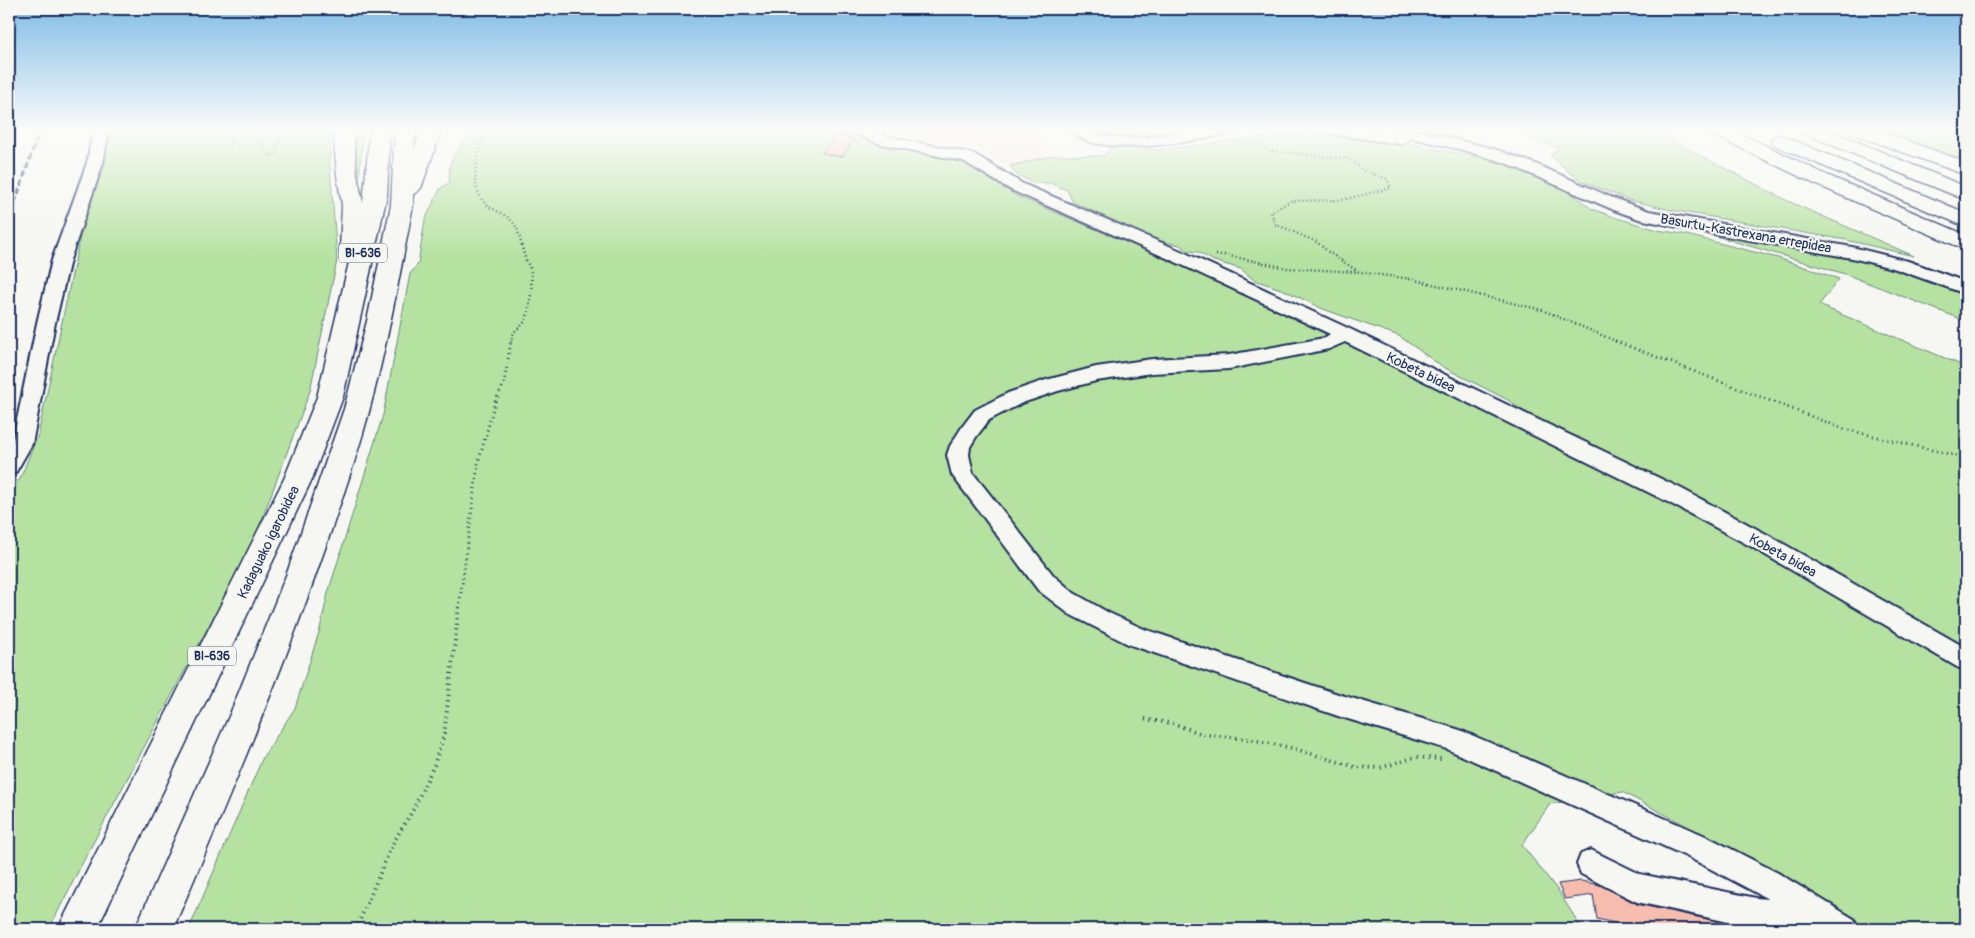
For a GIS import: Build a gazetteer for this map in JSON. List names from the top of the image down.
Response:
{
  "streets": {
    "highway": ["BI-636", "Kadaguako igarobidea"],
    "street": ["Basurtu-Kastrexana errepidea", "Kobeta bidea"]
  }
}
